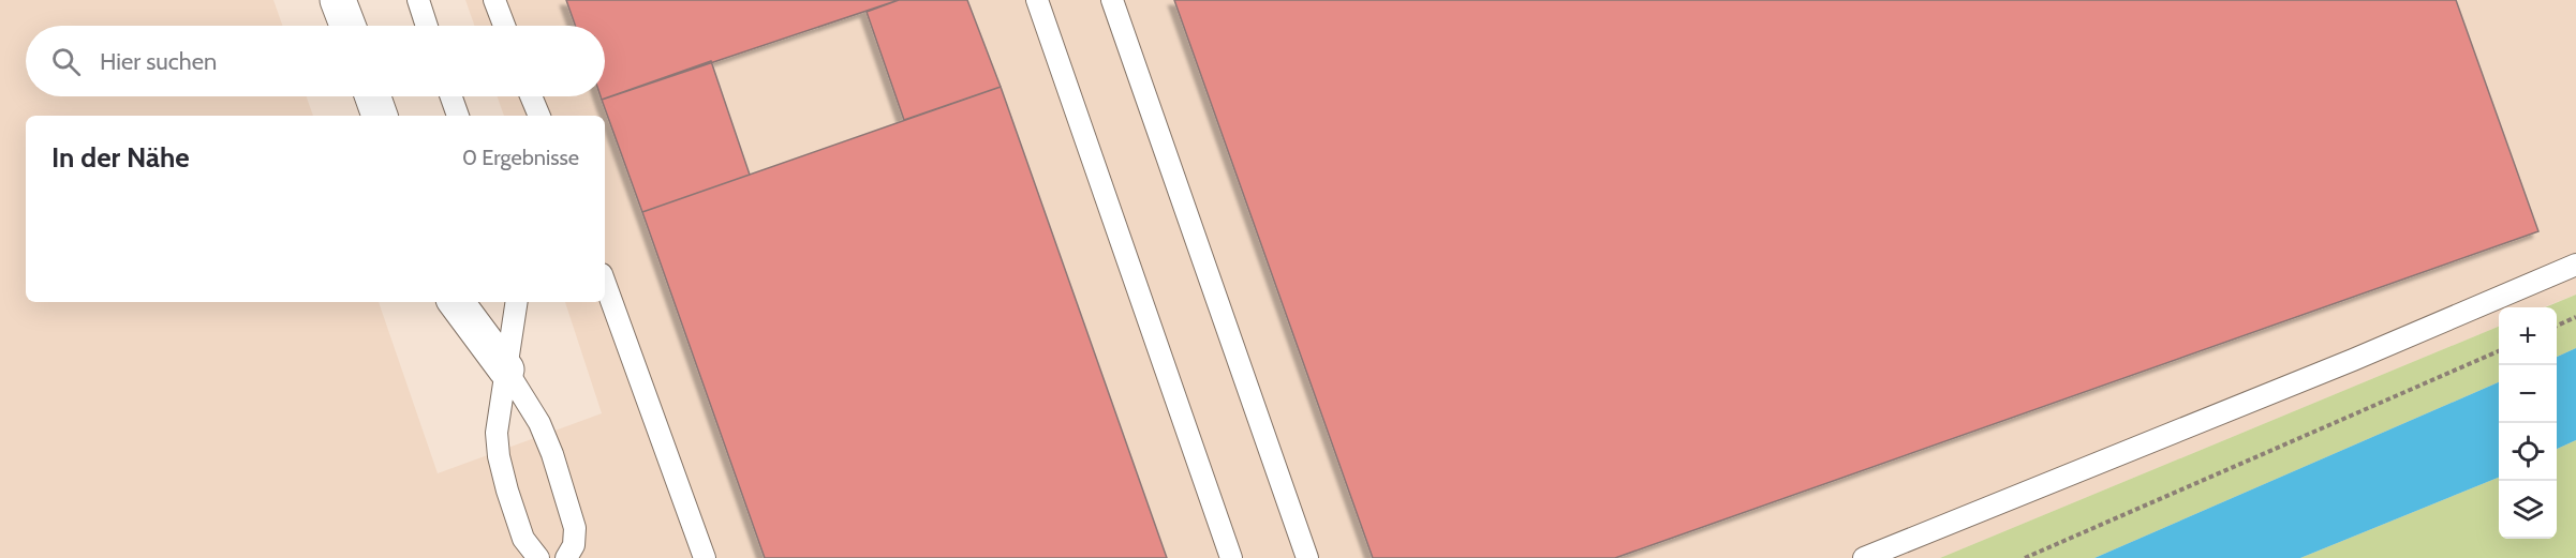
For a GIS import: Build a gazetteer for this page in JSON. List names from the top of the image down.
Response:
{
  "page": {
    "search": "Hier suchen",
    "heading": ["In der Nähe", "0 Ergebnisse"],
    "map_buttons": ["+", "−"]
  }
}
